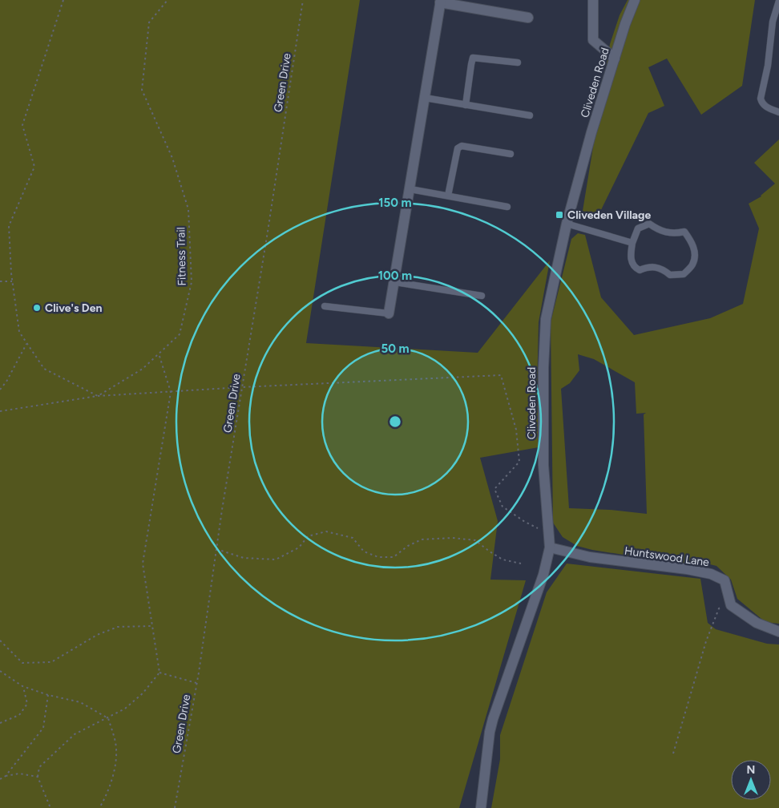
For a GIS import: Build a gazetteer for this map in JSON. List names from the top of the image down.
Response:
{
  "streets": {
    "street": ["Cliveden Road", "Huntswood Lane"],
    "path": ["Green Drive", "Fitness Trail"]
  },
  "crossings": [
    ["Cliveden Road", "Huntswood Lane"]
  ],
  "places": {
    "transit": ["Cliveden Village"],
    "other": ["Clive's Den"]
  },
  "north": "top",
  "rings": ["150 m", "100 m", "50 m"]
}
